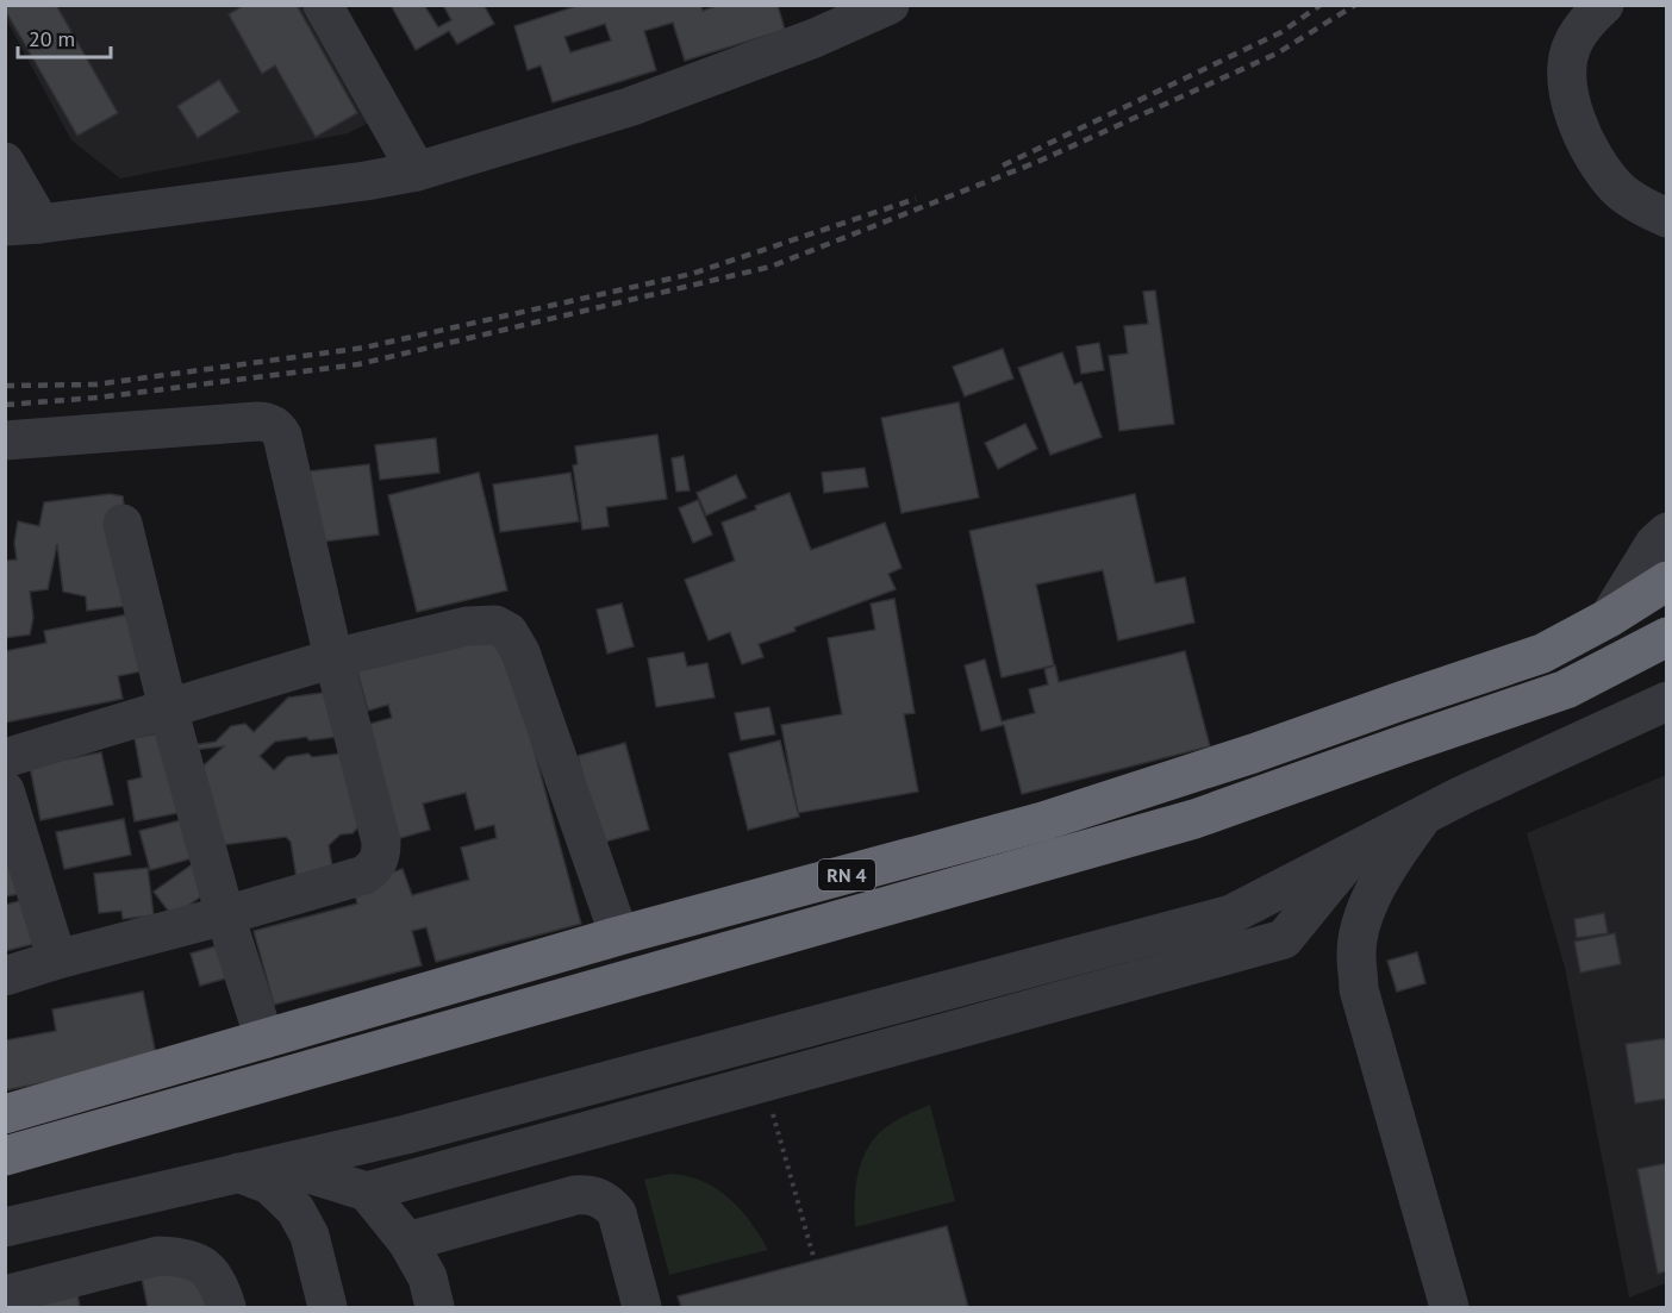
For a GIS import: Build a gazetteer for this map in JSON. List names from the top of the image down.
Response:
{
  "streets": {
    "highway": ["RN 4"]
  },
  "scale_bar": "20 m"
}
